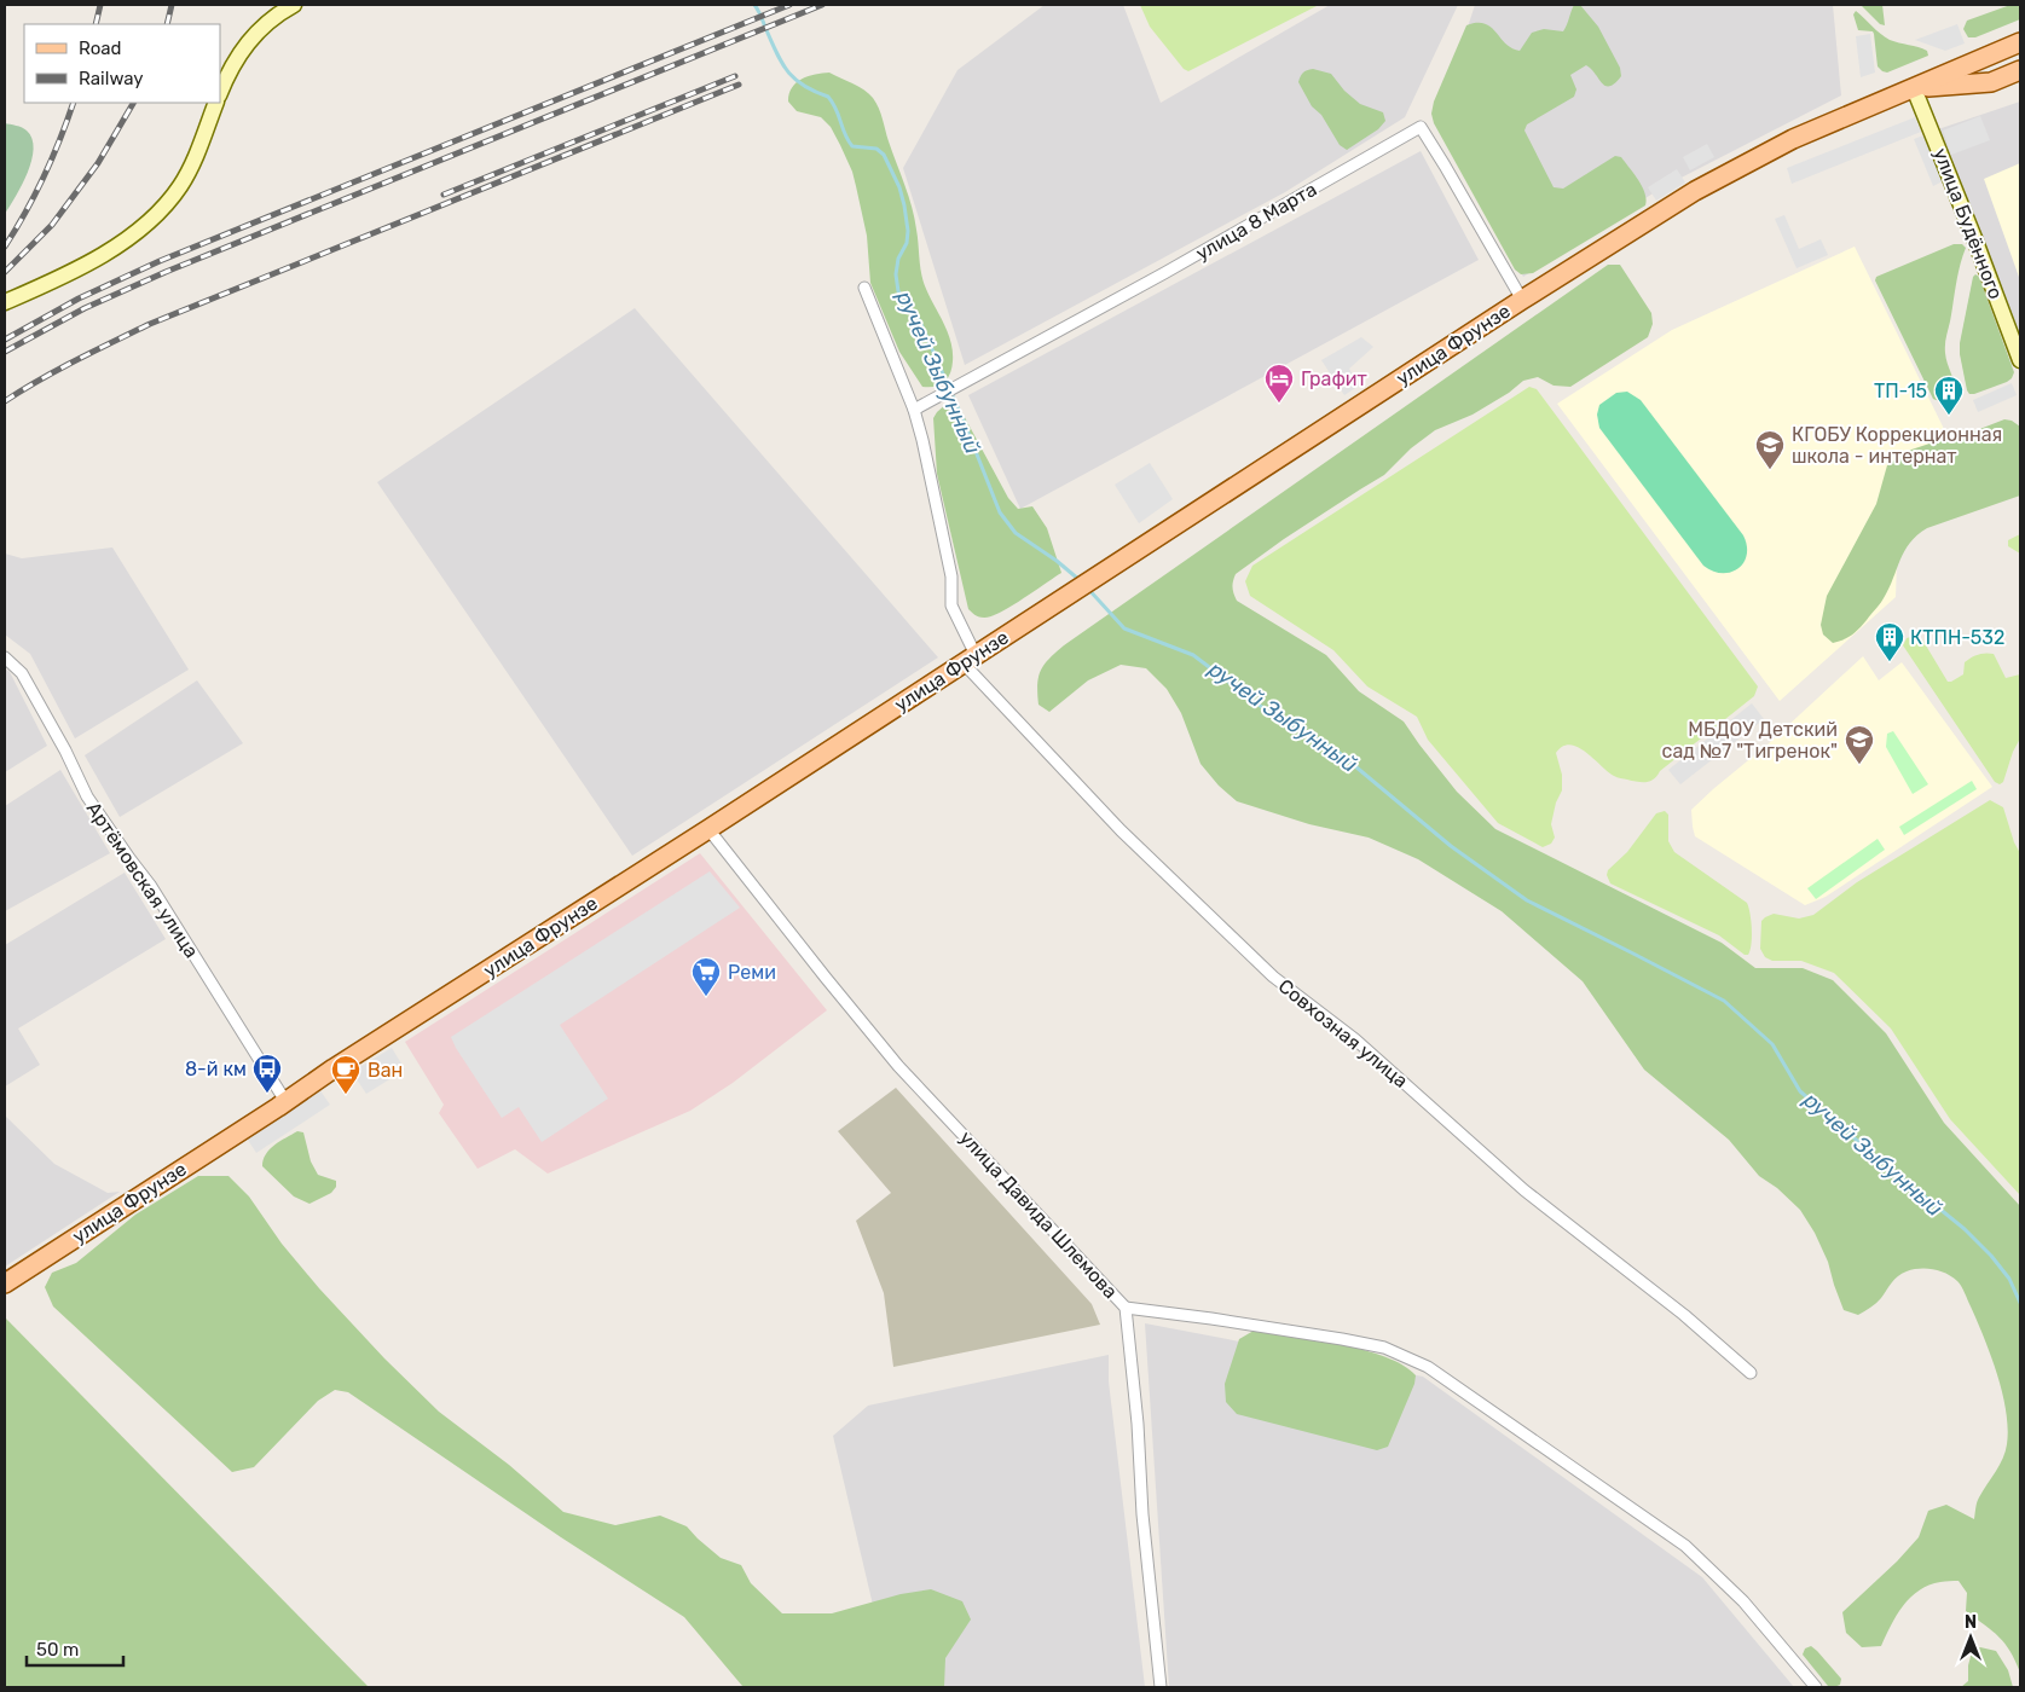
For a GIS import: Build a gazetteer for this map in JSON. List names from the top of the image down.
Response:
{
  "streets": {
    "main road": ["улица Будённого", "улица Фрунзе"],
    "street": [
      "улица 8 Марта",
      "Артёмовская улица",
      "Совхозная улица",
      "улица Давида Шлемова"
    ]
  },
  "crossings": [
    ["улица 8 Марта", "улица Фрунзе"],
    ["улица Будённого", "улица Фрунзе"],
    ["улица Фрунзе", "Артёмовская улица"],
    ["улица Фрунзе", "Совхозная улица"],
    ["улица Фрунзе", "улица Давида Шлемова"]
  ],
  "water": ["ручей Зыбунный"],
  "places": {
    "hotel": ["Графит"],
    "building": ["ТП-15", "КТПН-532"],
    "school or university": ["КГОБУ Коррекционная школа - интернат", "МБДОУ Детский сад №7 \"Тигренок\""],
    "supermarket": ["Реми"],
    "bus stop": ["8-й км"],
    "cafe": ["Ван"]
  },
  "legend": ["Road", "Railway"],
  "scale_bar": "50 m",
  "north": "top"
}
